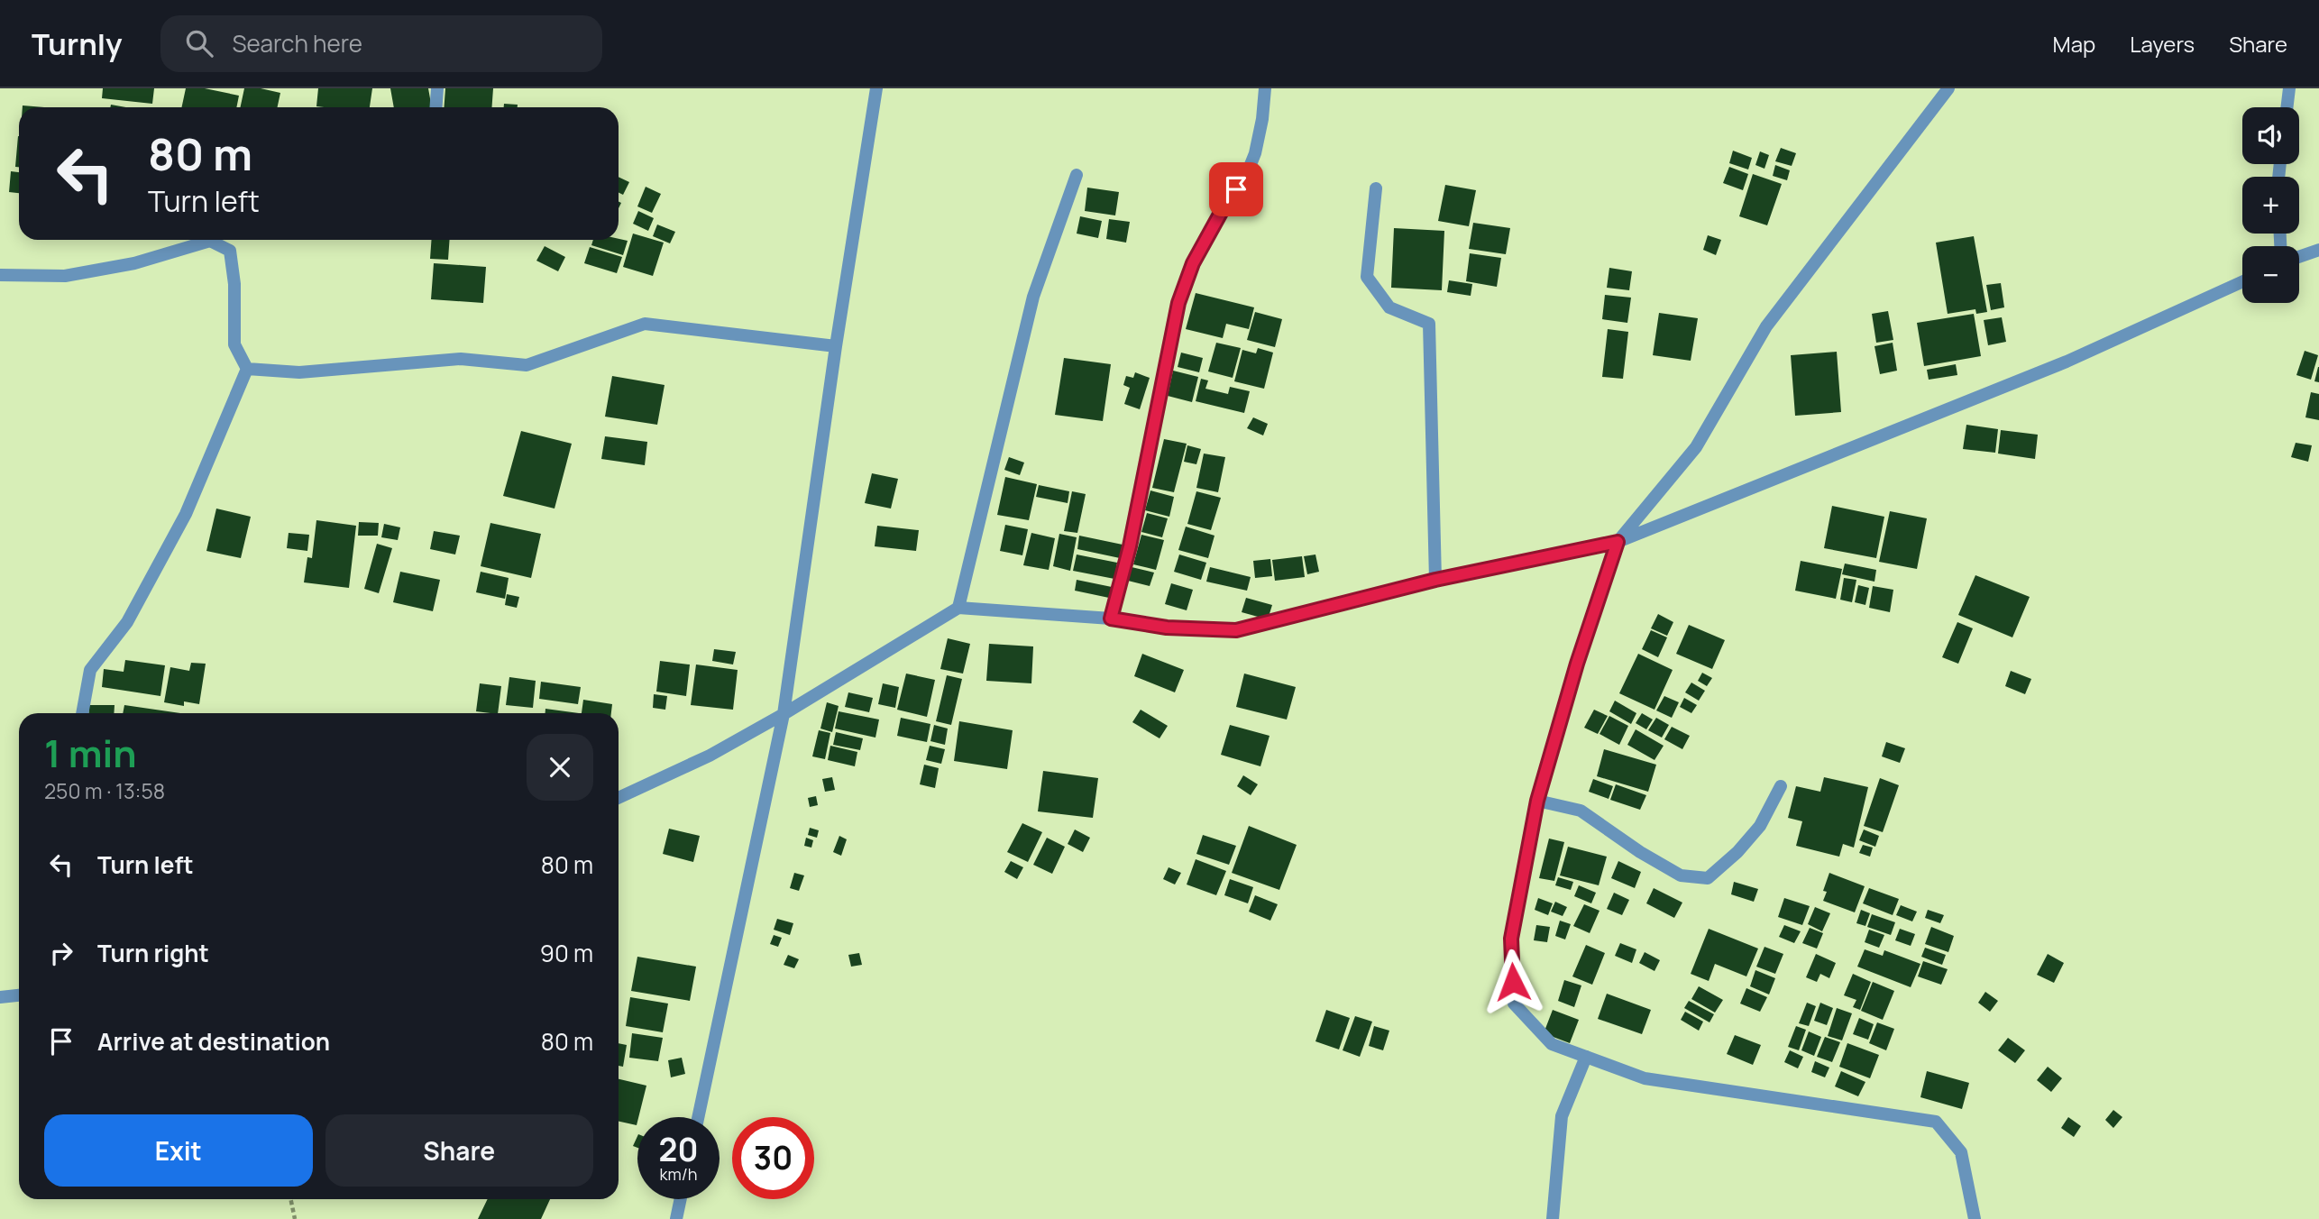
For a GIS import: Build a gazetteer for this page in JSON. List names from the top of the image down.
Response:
{
  "page": {
    "header": "Turnly",
    "search": "Search here",
    "nav": ["Map", "Layers", "Share"],
    "map_buttons": ["+", "−"],
    "turn": ["80 m", "Turn left"],
    "heading": ["1 min", "250 m · 13:58"],
    "list": [
      {
        "name": "Turn left",
        "value": "80 m"
      },
      {
        "name": "Turn right",
        "value": "90 m"
      },
      {
        "name": "Arrive at destination",
        "value": "80 m"
      }
    ],
    "buttons": ["Exit", "Share"],
    "speed": "20 km/h",
    "limit": "30"
  }
}
